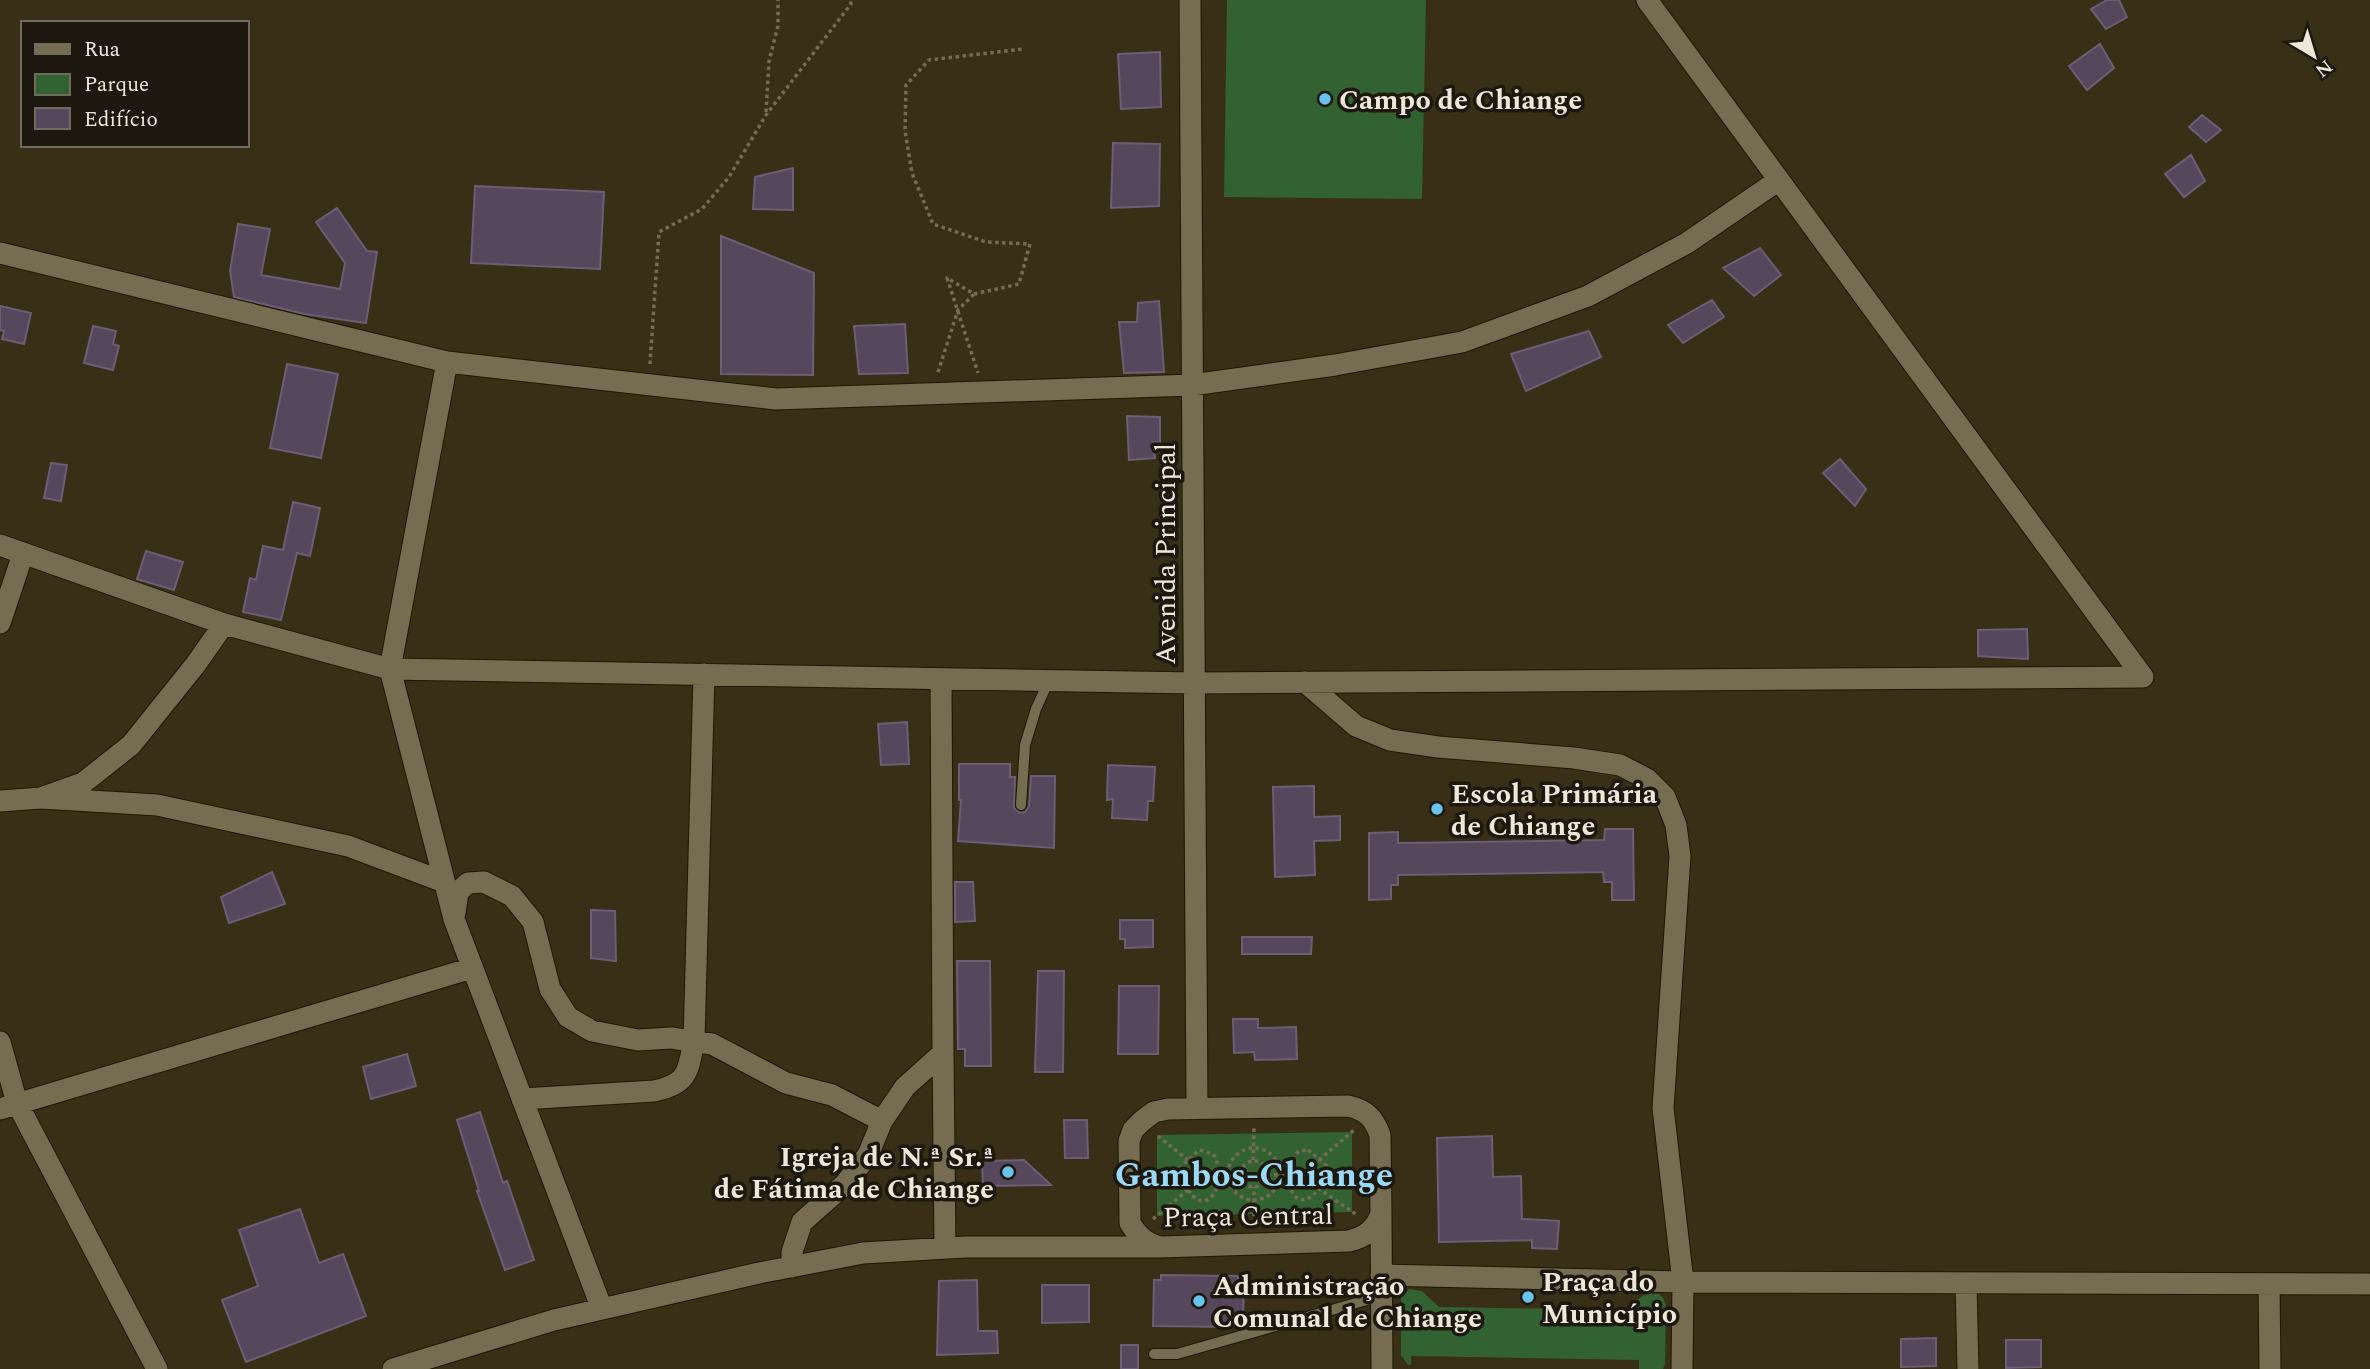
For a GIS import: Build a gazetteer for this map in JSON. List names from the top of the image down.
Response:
{
  "streets": {
    "street": ["Avenida Principal", "Praça Central"]
  },
  "districts": ["Gambos-Chiange"],
  "places": [
    "Campo de Chiange",
    "Escola Primária de Chiange",
    "Igreja de N.ª Sr.ª de Fátima de Chiange",
    "Praça do Município",
    "Administração Comunal de Chiange"
  ],
  "legend": ["Rua", "Parque", "Edifício"],
  "north": "bottom right"
}
